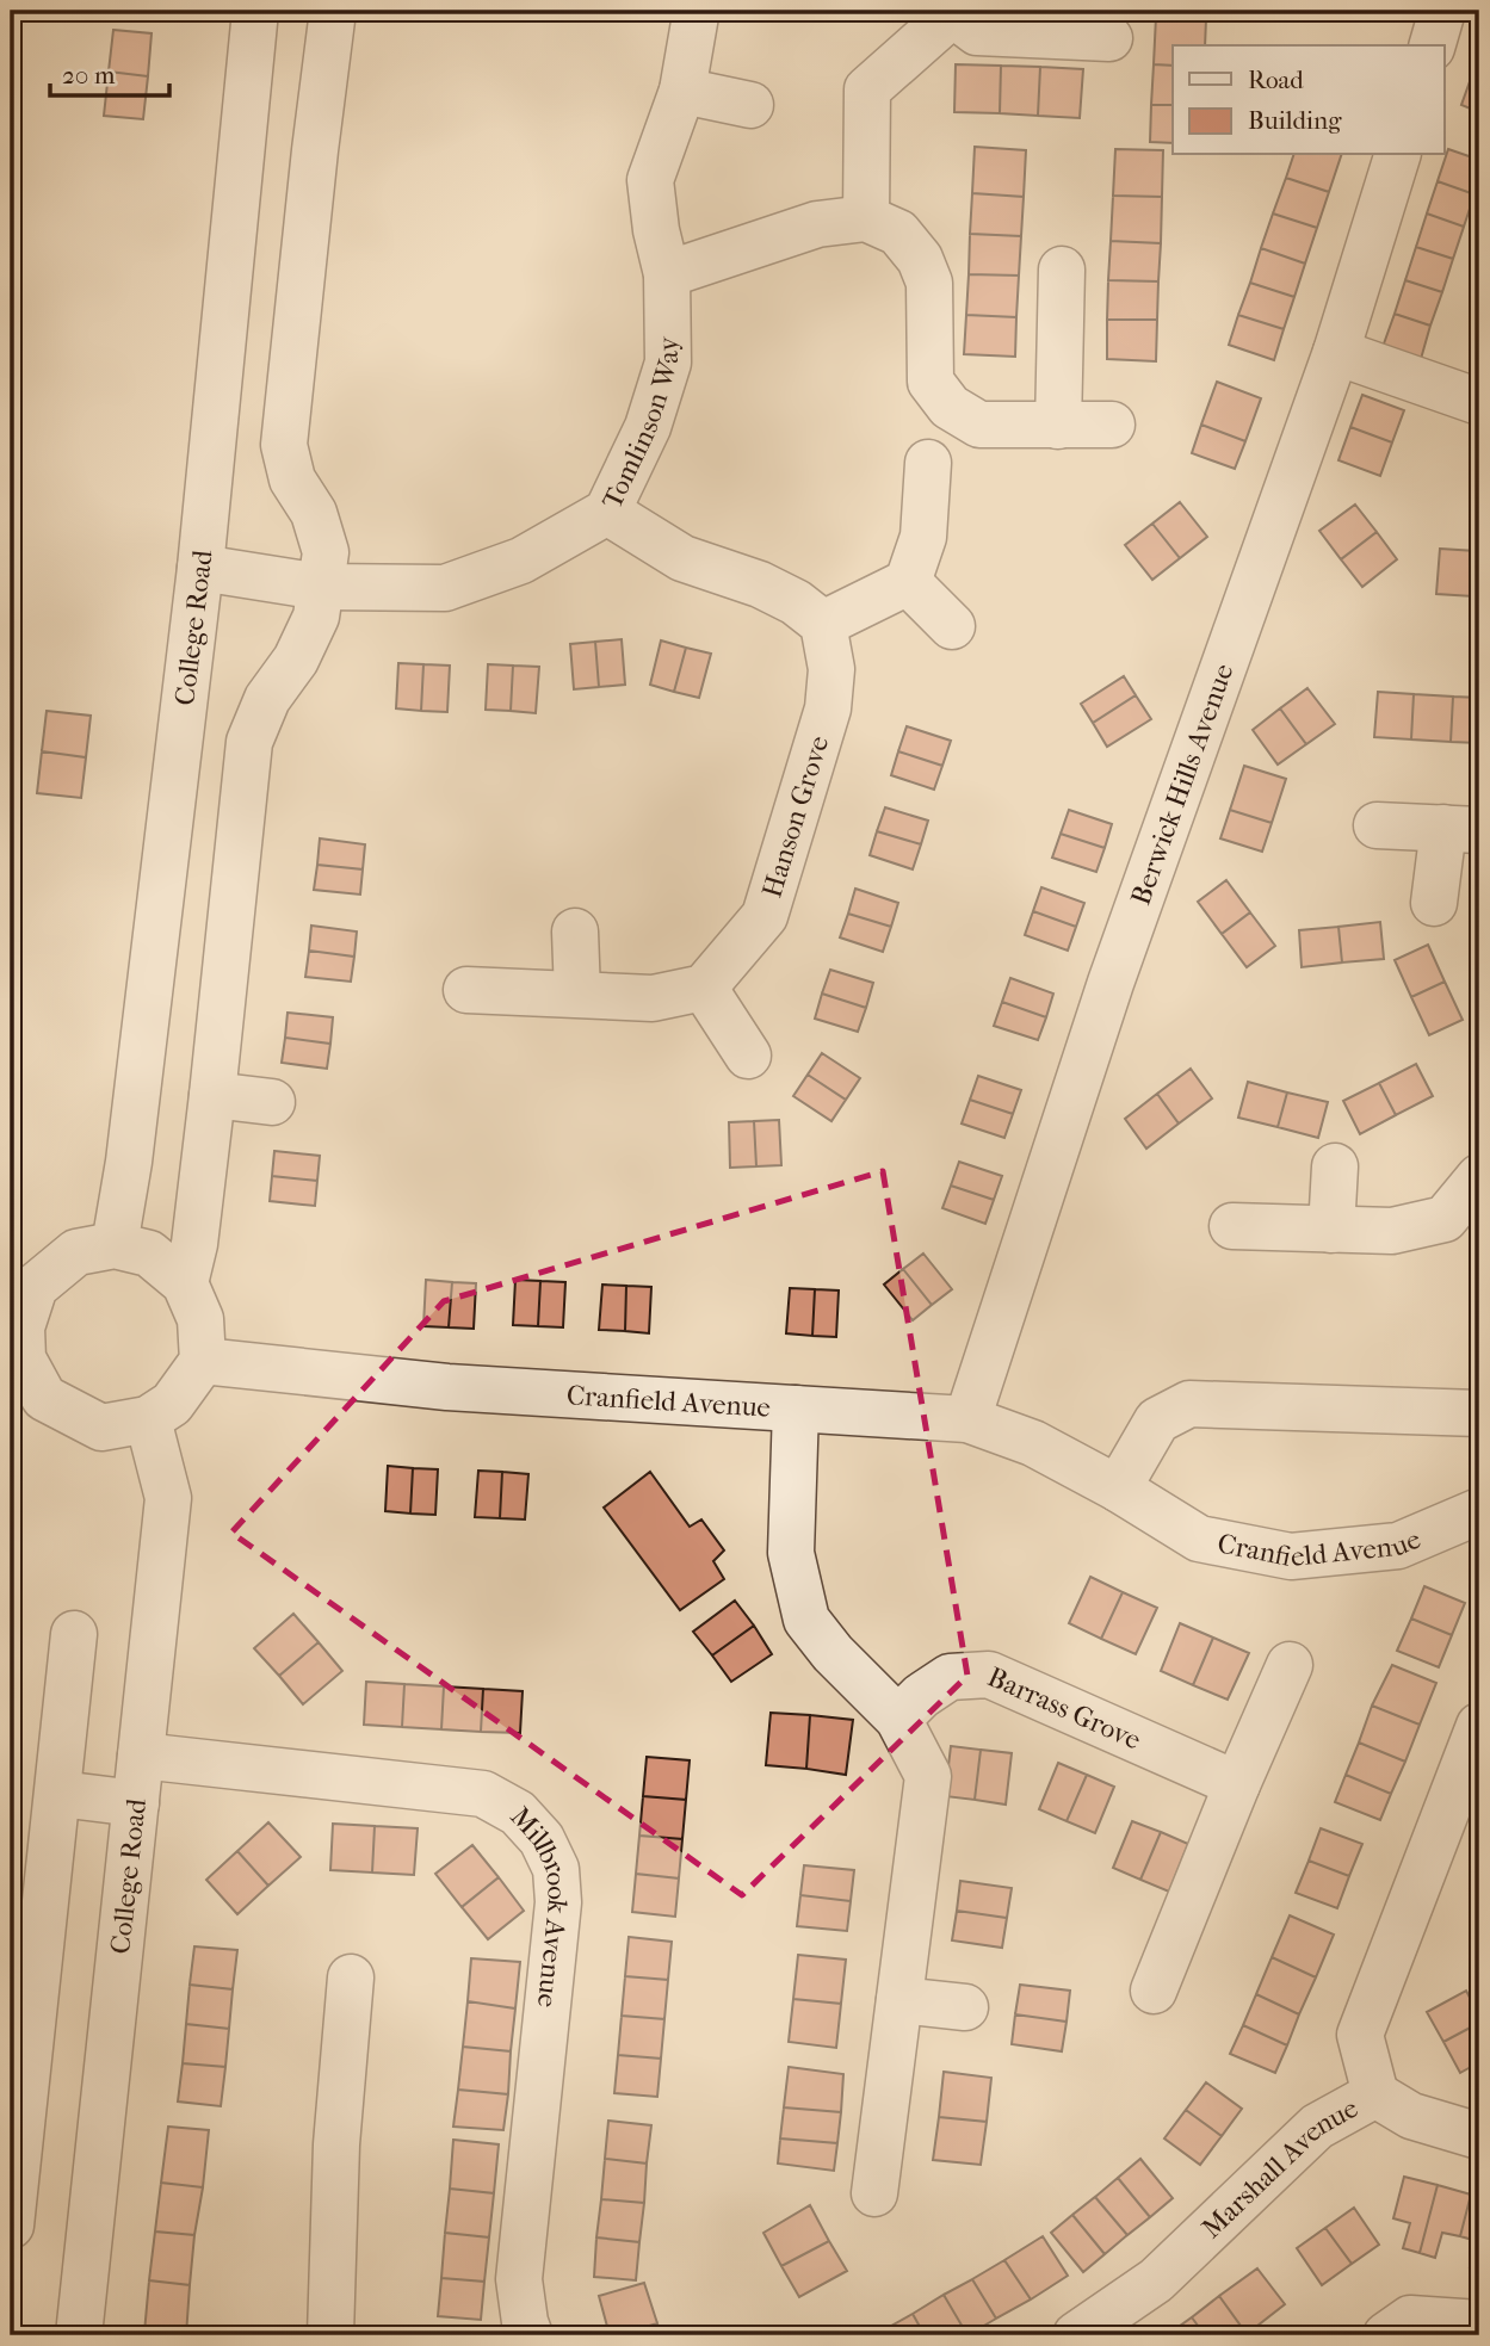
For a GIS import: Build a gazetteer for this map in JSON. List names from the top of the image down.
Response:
{
  "streets": {
    "street": [
      "Tomlinson Way",
      "College Road",
      "Berwick Hills Avenue",
      "Hanson Grove",
      "Cranfield Avenue",
      "Barrass Grove",
      "Millbrook Avenue",
      "Marshall Avenue"
    ]
  },
  "crossings": [
    ["Tomlinson Way", "College Road"],
    ["College Road", "Cranfield Avenue"],
    ["College Road", "Millbrook Avenue"],
    ["Berwick Hills Avenue", "Cranfield Avenue"]
  ],
  "legend": ["Road", "Building"],
  "scale_bar": "20 m"
}
